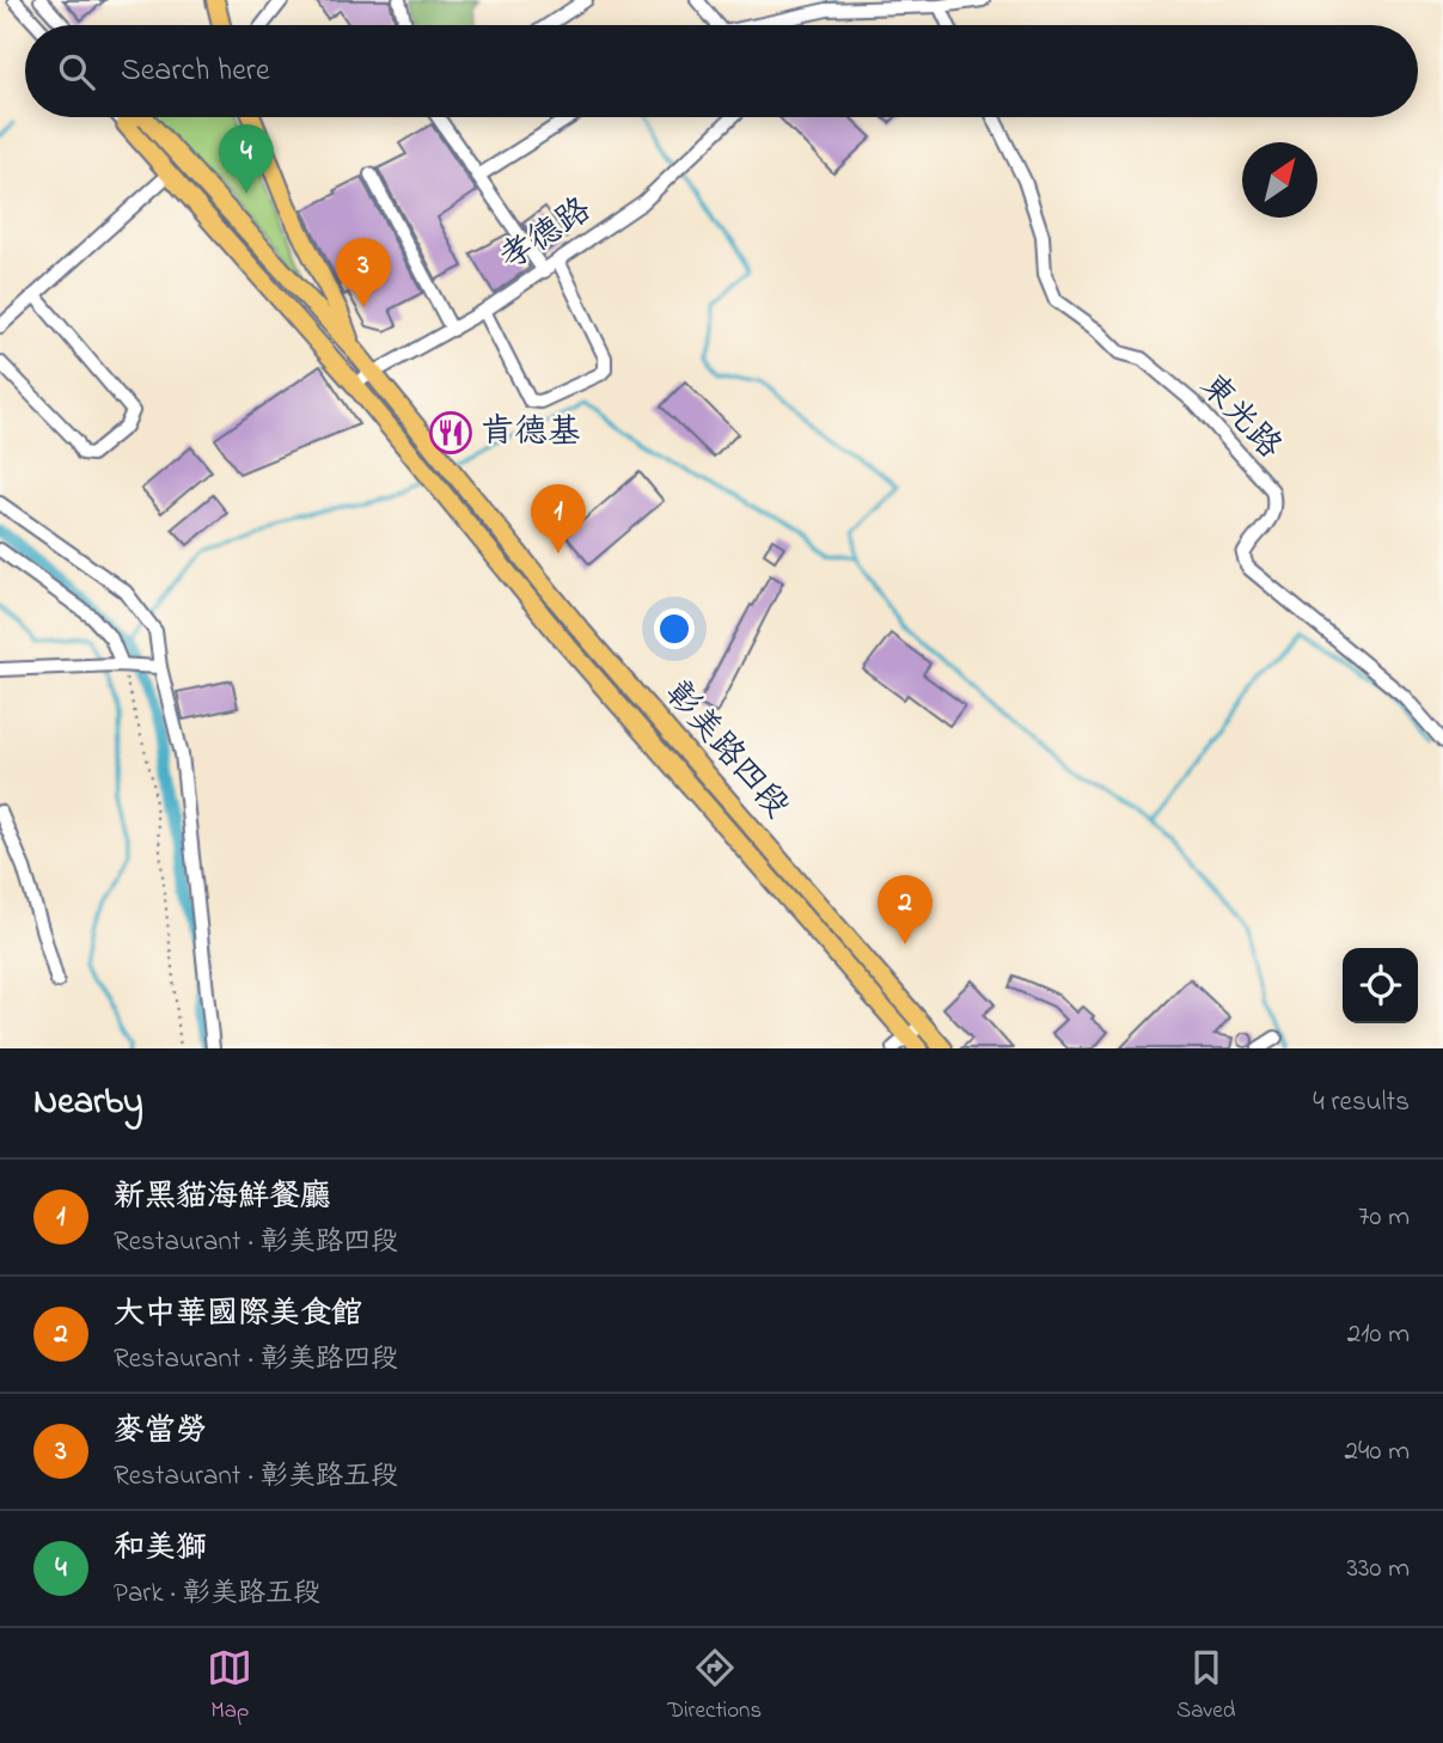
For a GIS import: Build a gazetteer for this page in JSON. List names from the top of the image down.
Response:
{
  "streets": {
    "main road": ["彰美路四段"],
    "street": ["孝德路", "東光路"]
  },
  "crossings": [
    ["孝德路", "彰美路四段"]
  ],
  "places": {
    "restaurant": ["肯德基"]
  },
  "north": "top right",
  "page": {
    "search": "Search here",
    "pins": [
      "4",
      "3",
      "1",
      "2"
    ],
    "heading": ["Nearby", "4 results"],
    "list": [
      {
        "mark": "1",
        "name": "新黑貓海鮮餐廳",
        "note": "Restaurant · 彰美路四段",
        "value": "70 m"
      },
      {
        "mark": "2",
        "name": "大中華國際美食館",
        "note": "Restaurant · 彰美路四段",
        "value": "210 m"
      },
      {
        "mark": "3",
        "name": "麥當勞",
        "note": "Restaurant · 彰美路五段",
        "value": "240 m"
      },
      {
        "mark": "4",
        "name": "和美獅",
        "note": "Park · 彰美路五段",
        "value": "330 m"
      }
    ],
    "nav": ["Map", "Directions", "Saved"]
  }
}
